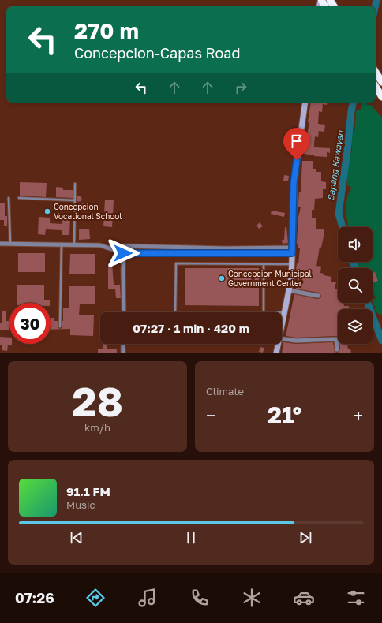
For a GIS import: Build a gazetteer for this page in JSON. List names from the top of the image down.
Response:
{
  "water": ["Sapang Kawayan"],
  "places": ["Concepcion Vocational School", "Concepcion Municipal Government Center"],
  "page": {
    "turn": ["270 m", "Concepcion-Capas Road"],
    "limit": "30",
    "trip": "07:27 · 1 min · 420 m",
    "tile": [
      ["28", "km/h"],
      "Climate"
    ],
    "heat": ["−", "21°", "+"],
    "song": ["91.1 FM", "Music"],
    "tabs": "07:26"
  }
}
